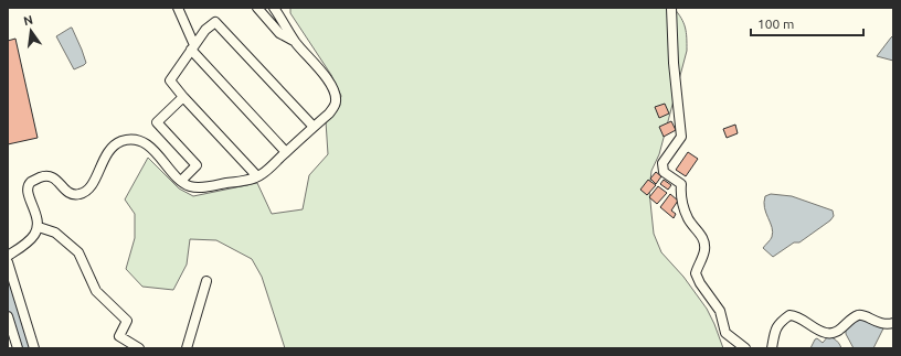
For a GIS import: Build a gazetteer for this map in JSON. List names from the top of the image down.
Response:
{
  "scale_bar": "100 m",
  "north": "top"
}
